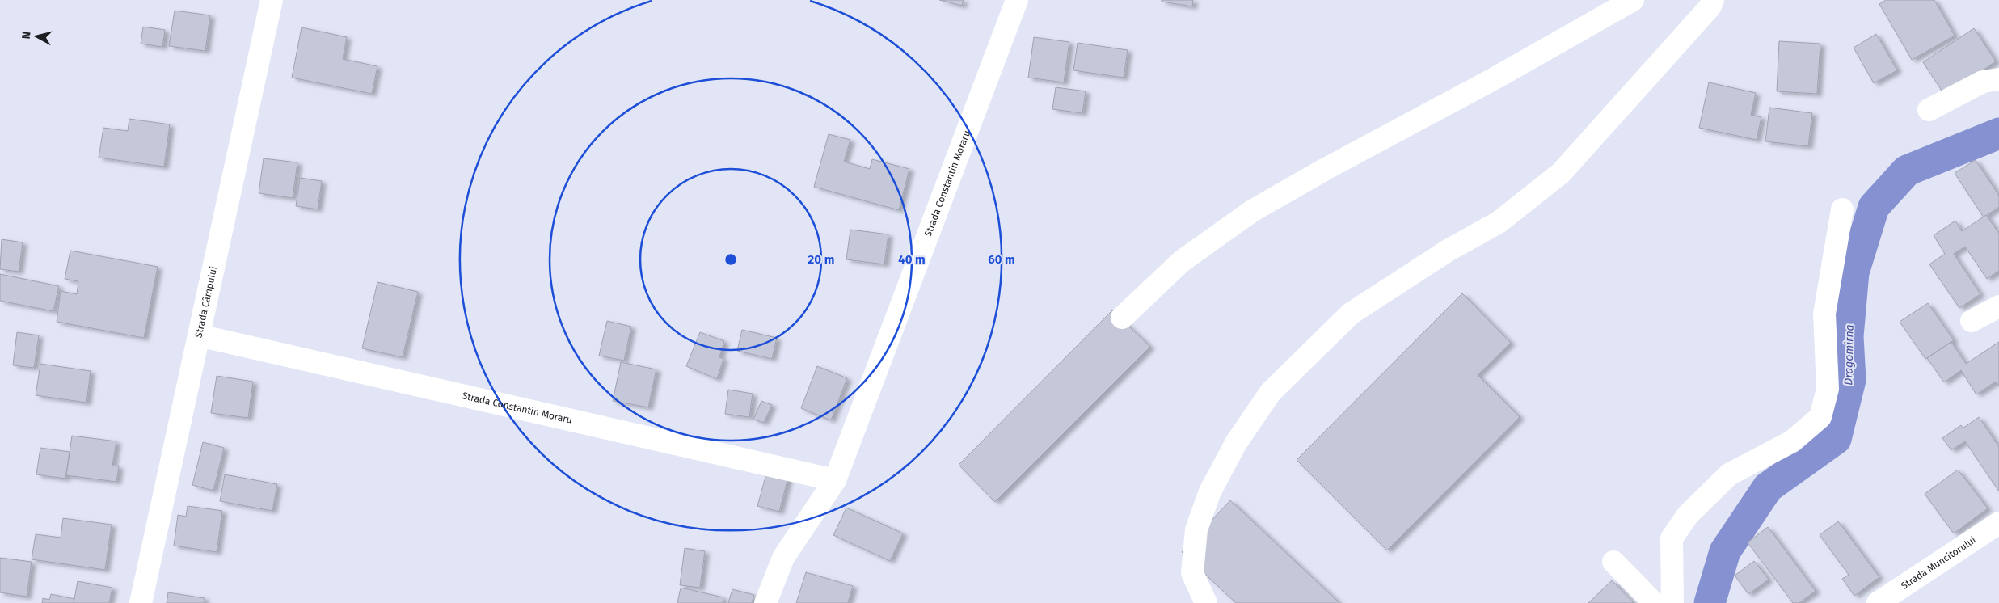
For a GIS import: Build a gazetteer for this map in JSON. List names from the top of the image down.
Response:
{
  "streets": {
    "street": ["Strada Constantin Moraru", "Strada Câmpului", "Strada Muncitorului"]
  },
  "crossings": [
    ["Strada Constantin Moraru", "Strada Câmpului"]
  ],
  "water": ["Dragomirna"],
  "north": "left",
  "rings": ["20 m", "40 m", "60 m"]
}
